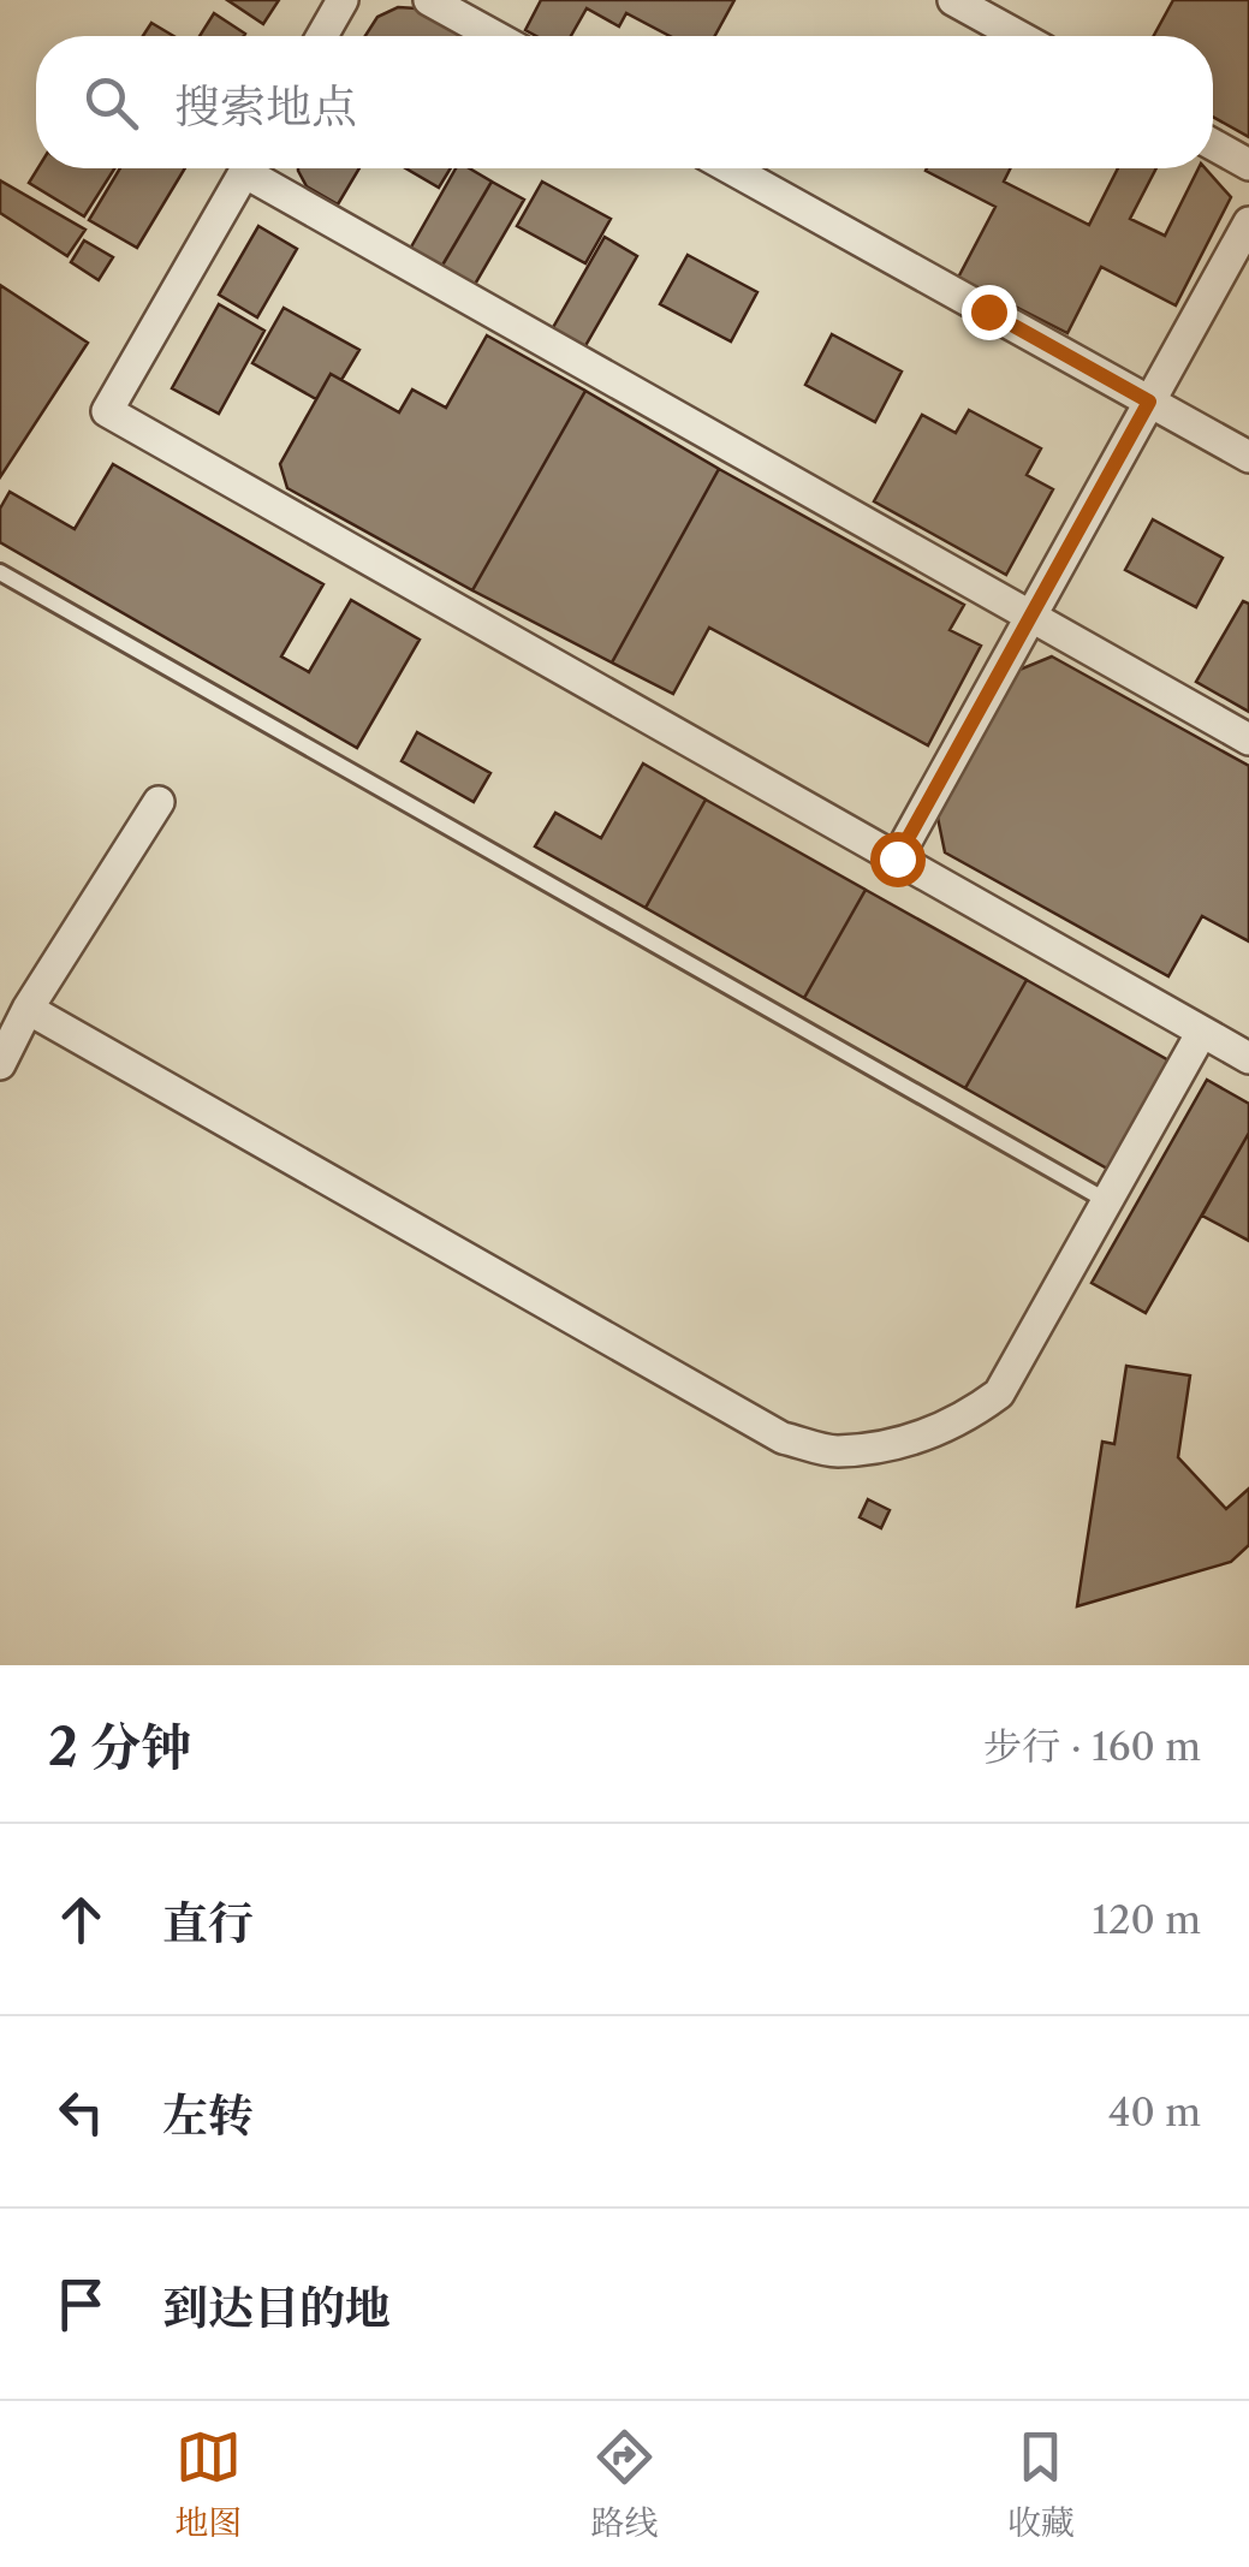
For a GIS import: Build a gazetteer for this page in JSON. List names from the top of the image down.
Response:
{
  "page": {
    "search": "搜索地点",
    "heading": ["2 分钟", "步行 · 160 m"],
    "list": [
      ["直行", "120 m"],
      ["左转", "40 m"],
      "到达目的地"
    ],
    "nav": ["地图", "路线", "收藏"]
  }
}
